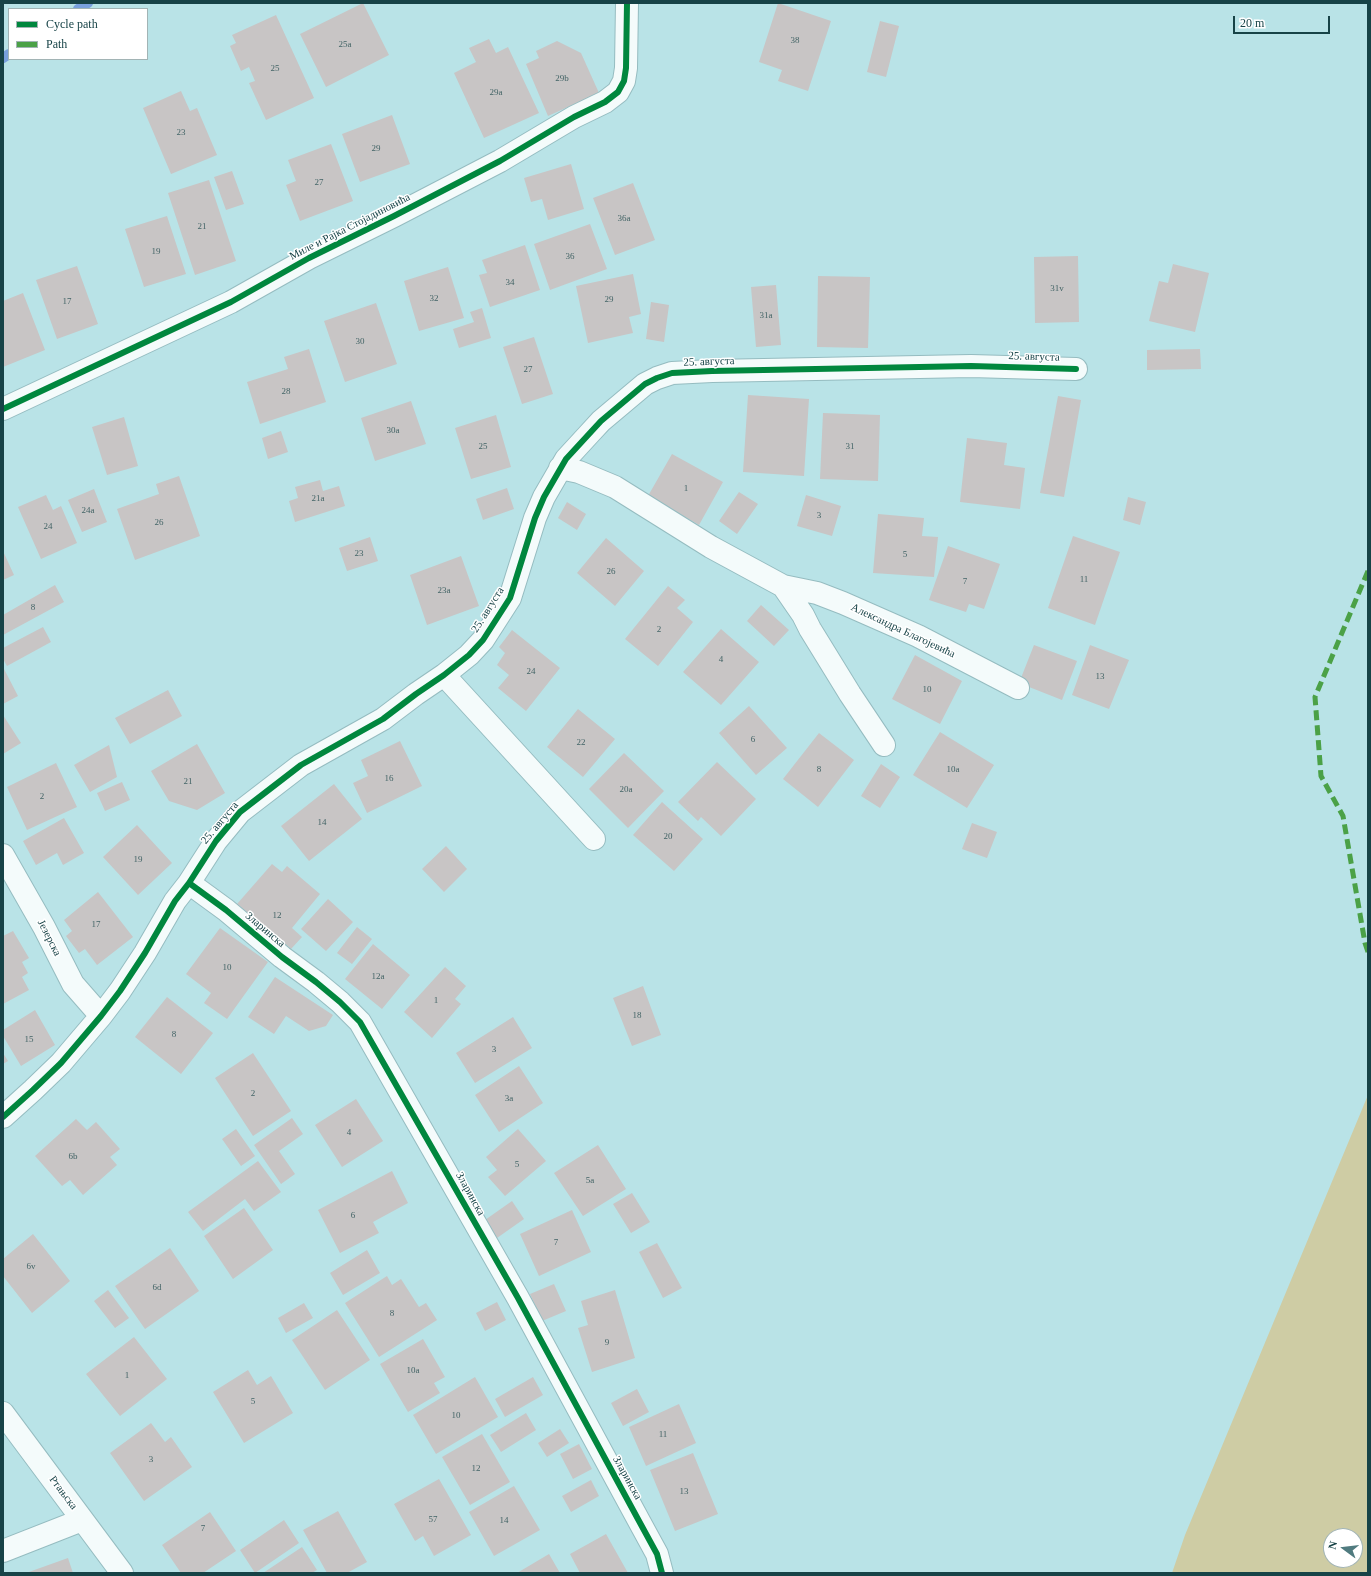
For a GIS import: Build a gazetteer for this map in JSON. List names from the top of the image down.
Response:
{
  "streets": {
    "street": [
      "Миле и Рајка Стојадиновића",
      "25. августа",
      "Александра Благојевића",
      "Зларинска",
      "Језерска",
      "Ртањска"
    ]
  },
  "crossings": [
    ["25. августа", "Александра Благојевића"],
    ["25. августа", "Зларинска"],
    ["25. августа", "Језерска"]
  ],
  "house_numbers": [
    "38",
    "25a",
    "25",
    "29b",
    "29a",
    "23",
    "29",
    "27",
    "36a",
    "21",
    "19",
    "36",
    "34",
    "31v",
    "32",
    "29",
    "17",
    "31a",
    "30",
    "27",
    "28",
    "30a",
    "25",
    "31",
    "1",
    "21a",
    "24a",
    "3",
    "26",
    "24",
    "23",
    "5",
    "26",
    "11",
    "7",
    "23a",
    "8",
    "2",
    "4",
    "24",
    "13",
    "10",
    "6",
    "22",
    "8",
    "10a",
    "16",
    "21",
    "20a",
    "2",
    "14",
    "20",
    "19",
    "12",
    "17",
    "10",
    "12a",
    "1",
    "18",
    "8",
    "15",
    "3",
    "2",
    "3a",
    "4",
    "6b",
    "5",
    "5a",
    "6",
    "7",
    "6v",
    "6d",
    "8",
    "9",
    "10a",
    "1",
    "5",
    "10",
    "11",
    "3",
    "12",
    "13",
    "57",
    "14",
    "7"
  ],
  "legend": ["Cycle path", "Path"],
  "scale_bar": "20 m",
  "north": "left"
}
